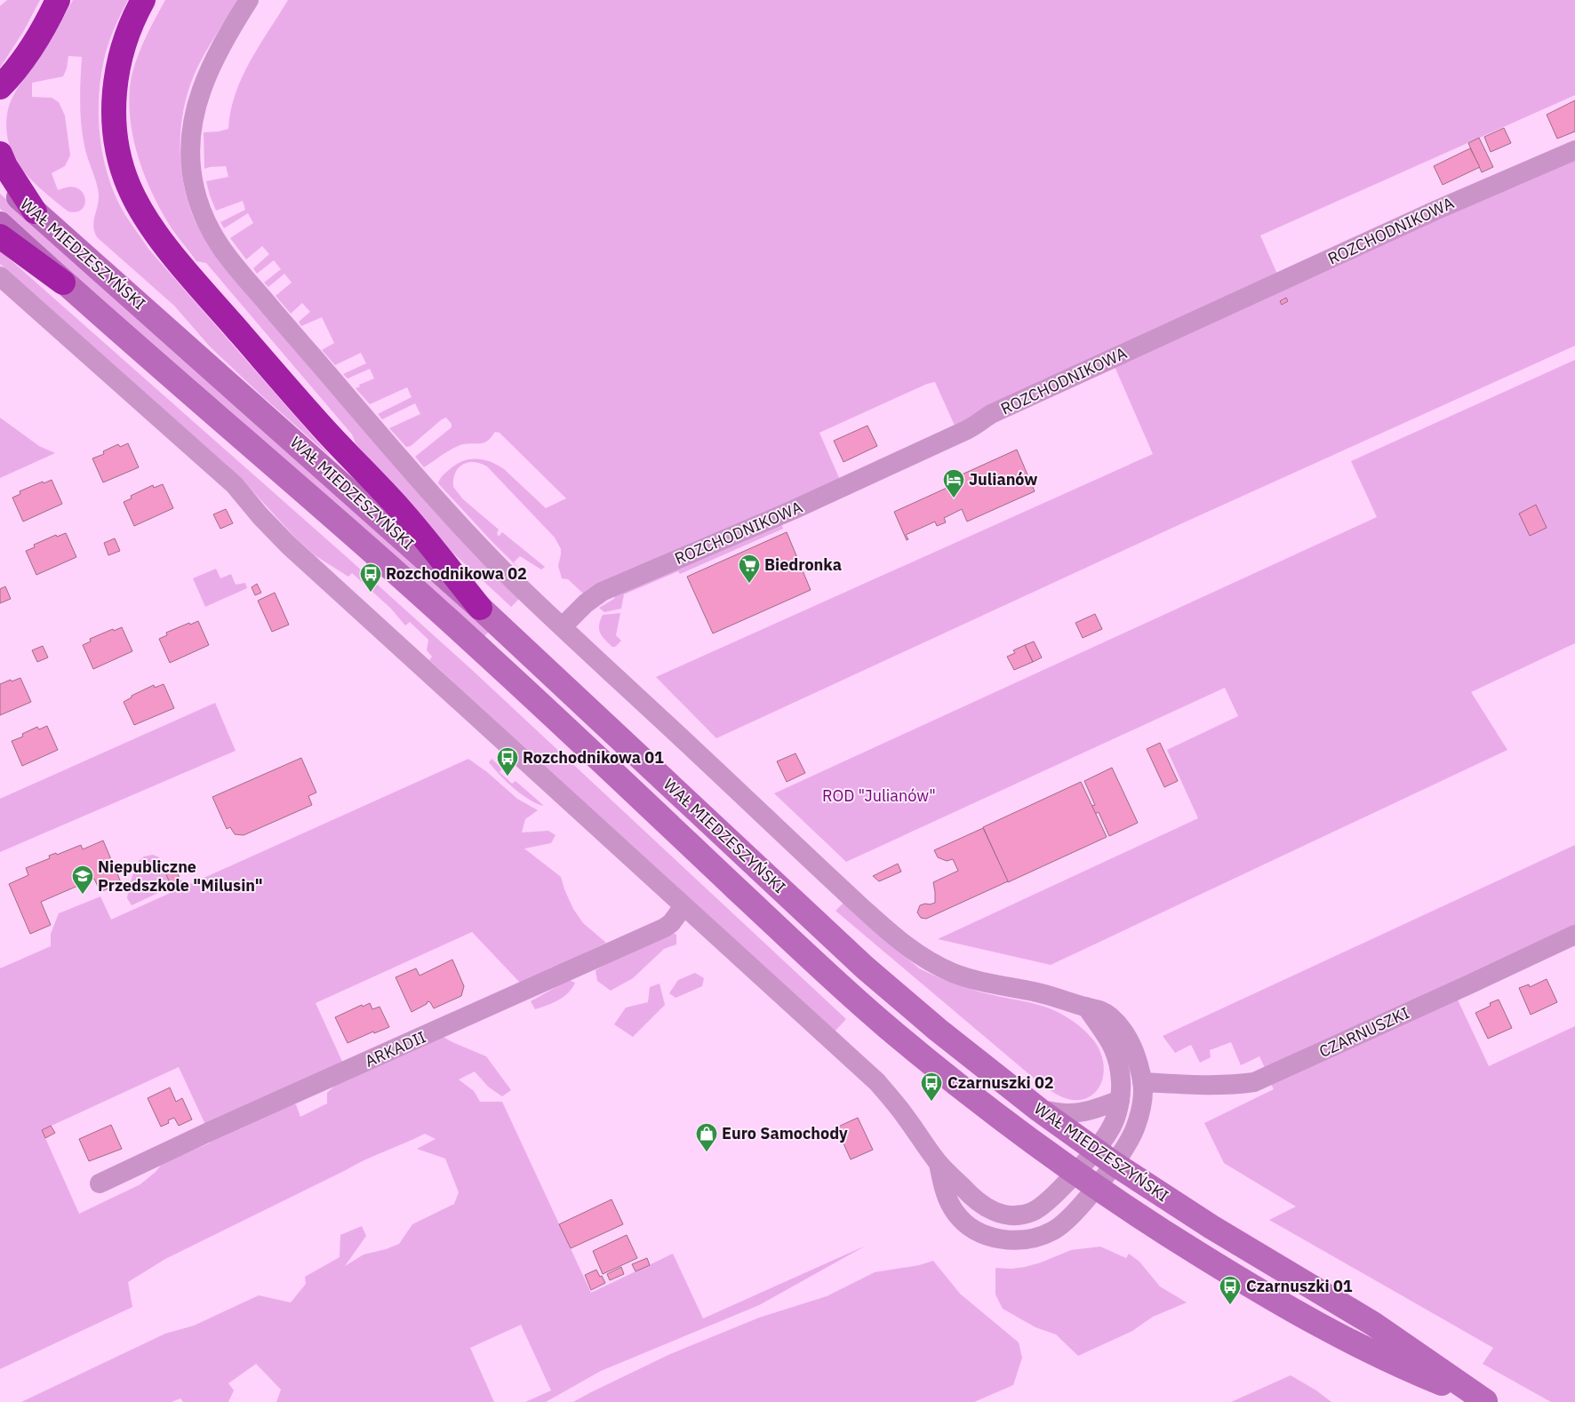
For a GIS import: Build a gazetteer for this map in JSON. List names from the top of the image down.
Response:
{
  "streets": {
    "main road": ["WAŁ MIEDZESZYŃSKI"],
    "street": ["ROZCHODNIKOWA", "CZARNUSZKI", "ARKADII"]
  },
  "parks": ["ROD \"Julianów\""],
  "places": {
    "hotel": ["Julianów"],
    "supermarket": ["Biedronka"],
    "bus stop": [
      "Rozchodnikowa 02",
      "Rozchodnikowa 01",
      "Czarnuszki 02",
      "Czarnuszki 01"
    ],
    "school or university": ["Niepubliczne Przedszkole \"Milusin\""],
    "shop": ["Euro Samochody"]
  }
}
